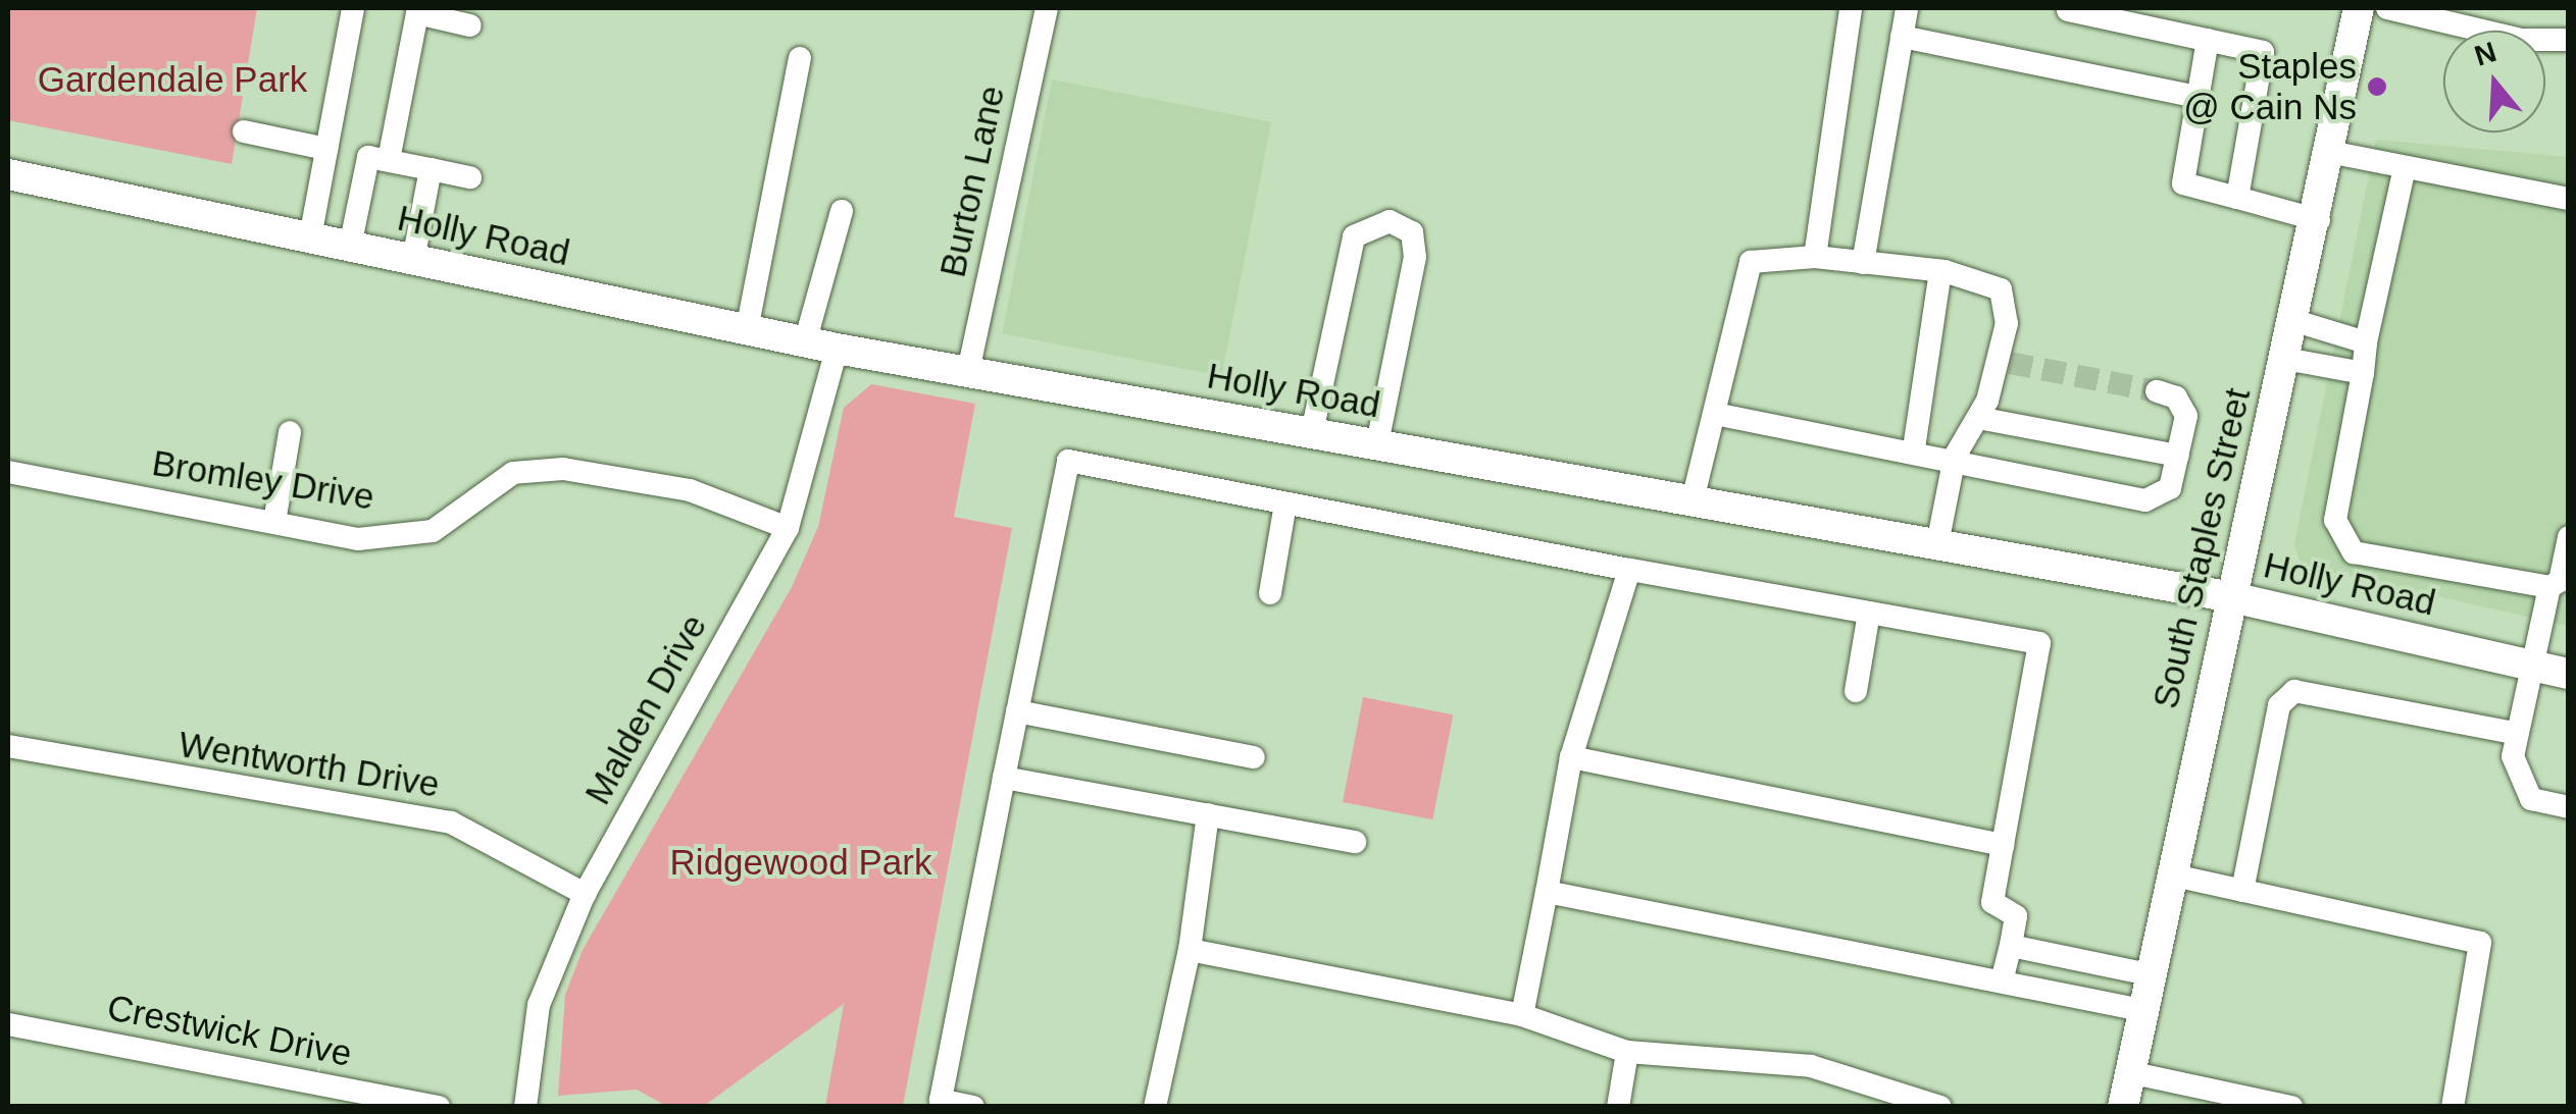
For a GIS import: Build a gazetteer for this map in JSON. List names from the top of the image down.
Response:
{
  "streets": {
    "main road": ["Holly Road", "South Staples Street"],
    "street": [
      "Burton Lane",
      "Bromley Drive",
      "Malden Drive",
      "Wentworth Drive",
      "Crestwick Drive"
    ]
  },
  "crossings": [
    ["Burton Lane", "Holly Road"],
    ["Holly Road", "South Staples Street"],
    ["Holly Road", "Malden Drive"],
    ["Bromley Drive", "Malden Drive"],
    ["Malden Drive", "Wentworth Drive"]
  ],
  "parks": ["Gardendale Park", "Ridgewood Park"],
  "places": ["Staples @ Cain Ns"],
  "north": "top"
}
